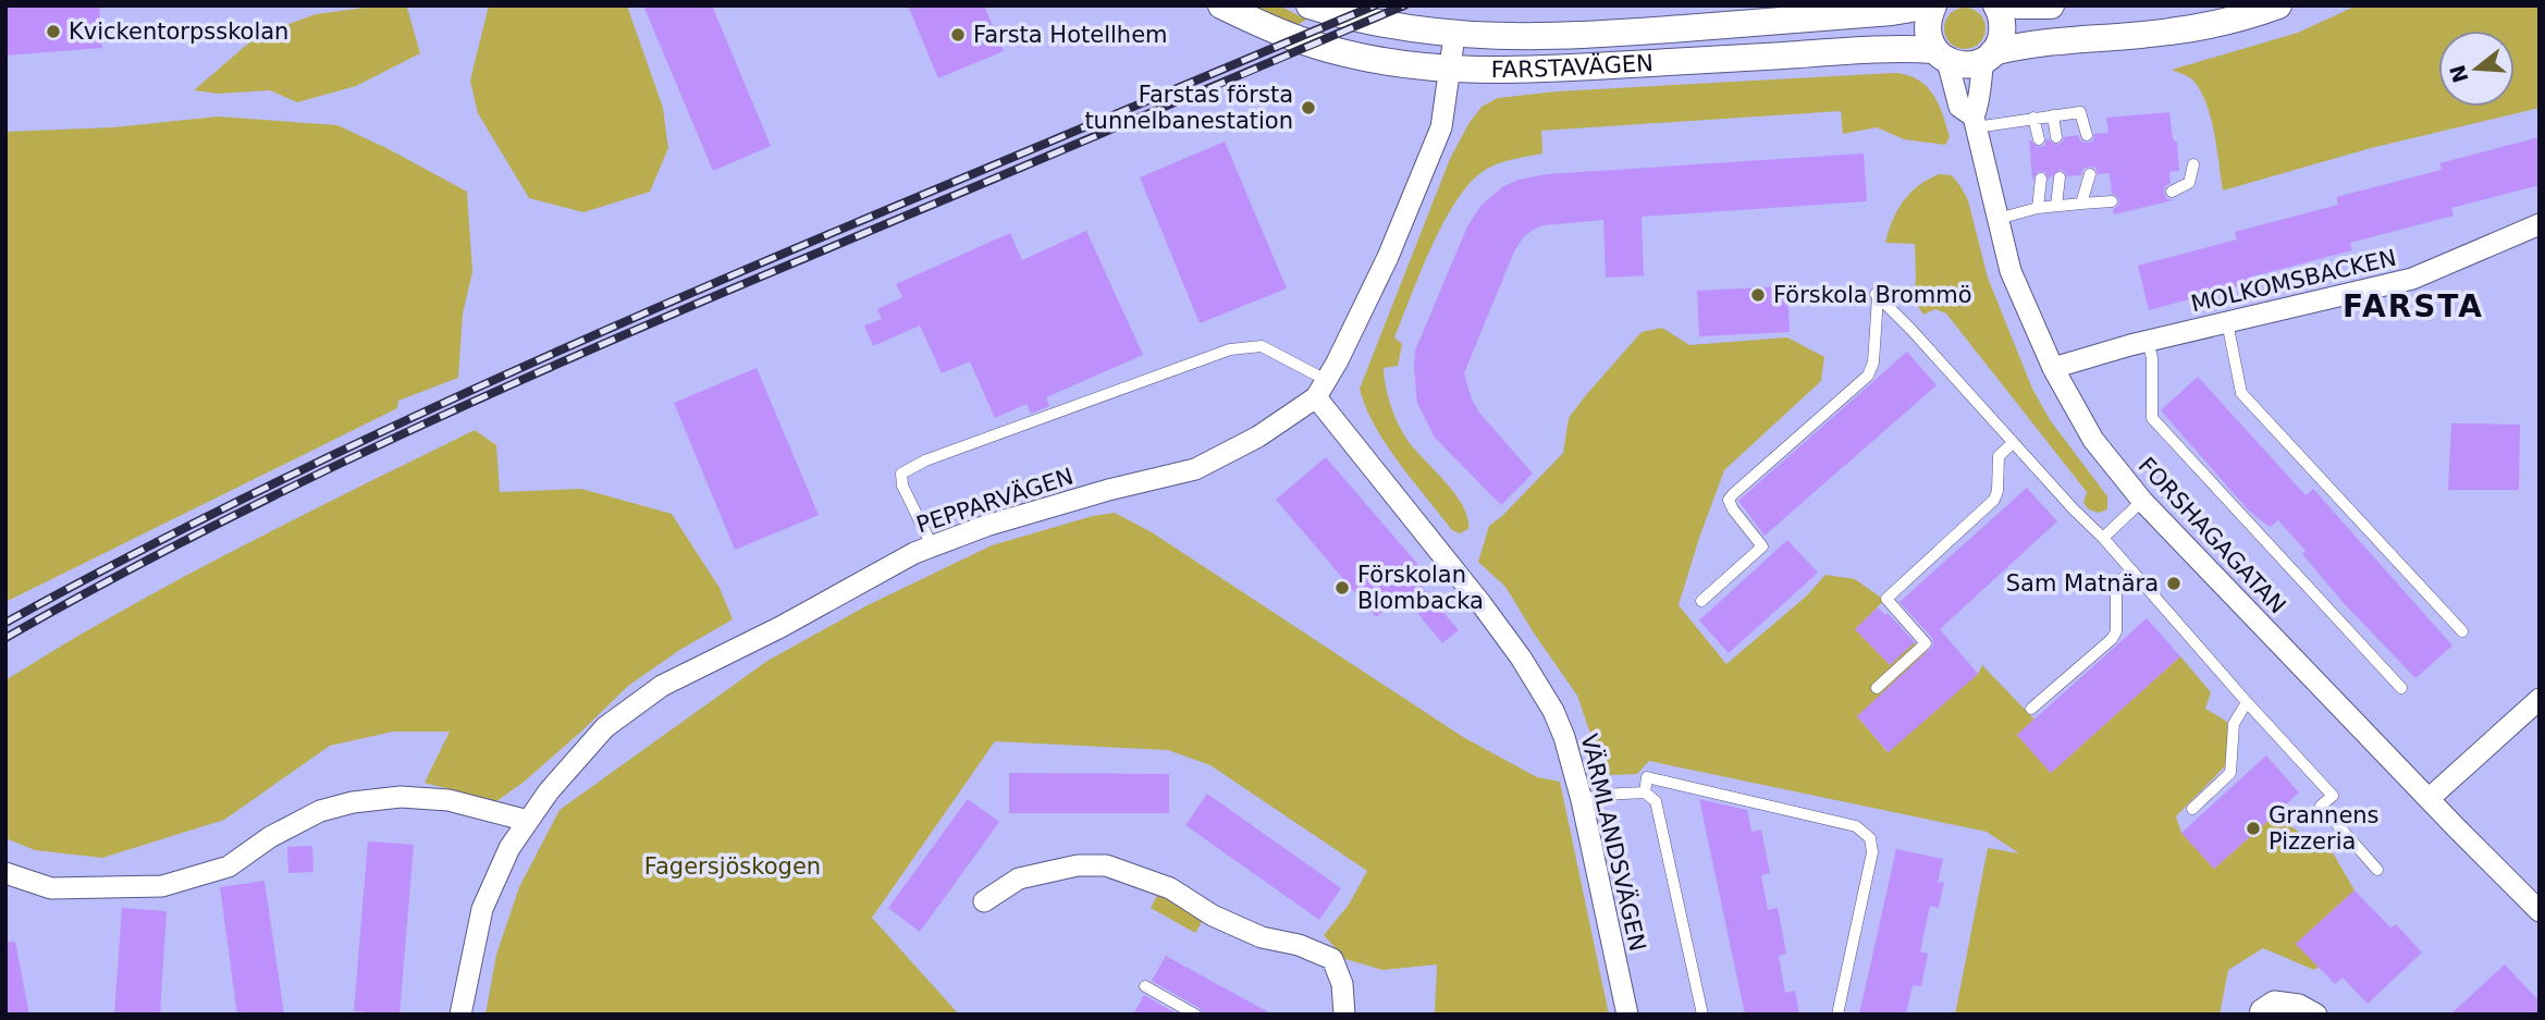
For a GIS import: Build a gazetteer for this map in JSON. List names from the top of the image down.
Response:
{
  "streets": {
    "street": [
      "FARSTAVÄGEN",
      "MOLKOMSBACKEN",
      "PEPPARVÄGEN",
      "FORSHAGAGATAN",
      "VÄRMLANDSVÄGEN"
    ]
  },
  "crossings": [
    ["FARSTAVÄGEN", "PEPPARVÄGEN"],
    ["FARSTAVÄGEN", "FORSHAGAGATAN"],
    ["MOLKOMSBACKEN", "FORSHAGAGATAN"],
    ["PEPPARVÄGEN", "VÄRMLANDSVÄGEN"]
  ],
  "districts": ["FARSTA"],
  "parks": ["Fagersjöskogen"],
  "places": [
    "Kvickentorpsskolan",
    "Farsta Hotellhem",
    "Farstas första tunnelbanestation",
    "Förskola Brommö",
    "Sam Matnära",
    "Förskolan Blombacka",
    "Grannens Pizzeria"
  ],
  "north": "left"
}
